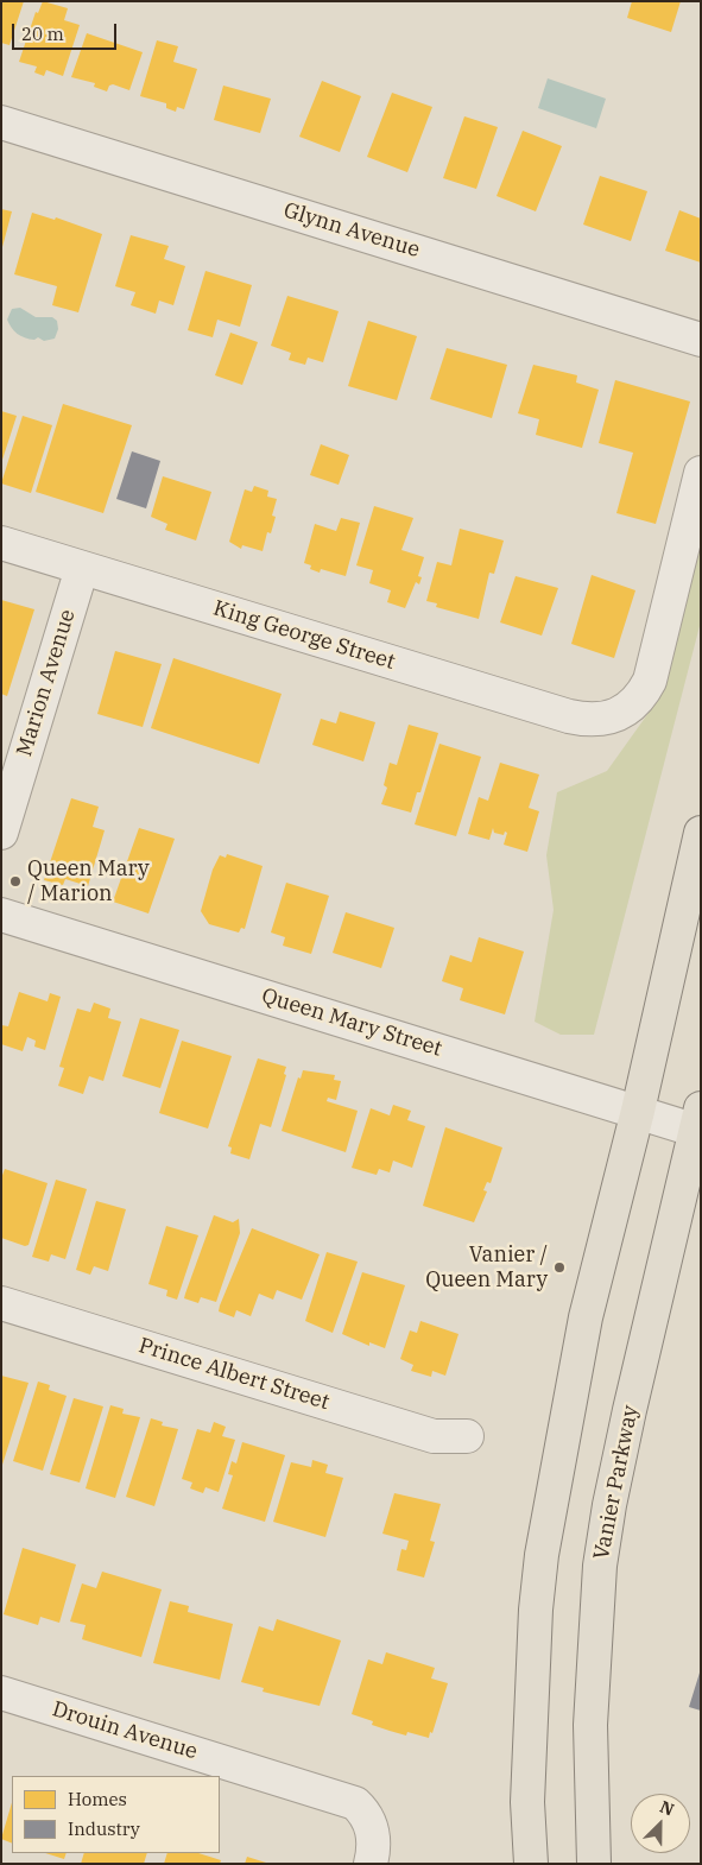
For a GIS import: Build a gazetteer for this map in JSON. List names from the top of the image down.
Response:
{
  "streets": {
    "main road": ["Vanier Parkway"],
    "street": [
      "Glynn Avenue",
      "King George Street",
      "Marion Avenue",
      "Queen Mary Street",
      "Prince Albert Street",
      "Drouin Avenue"
    ]
  },
  "crossings": [
    ["King George Street", "Marion Avenue"],
    ["Queen Mary Street", "Vanier Parkway"]
  ],
  "places": ["Queen Mary / Marion", "Vanier / Queen Mary"],
  "legend": ["Homes", "Industry"],
  "scale_bar": "20 m",
  "north": "top right"
}
